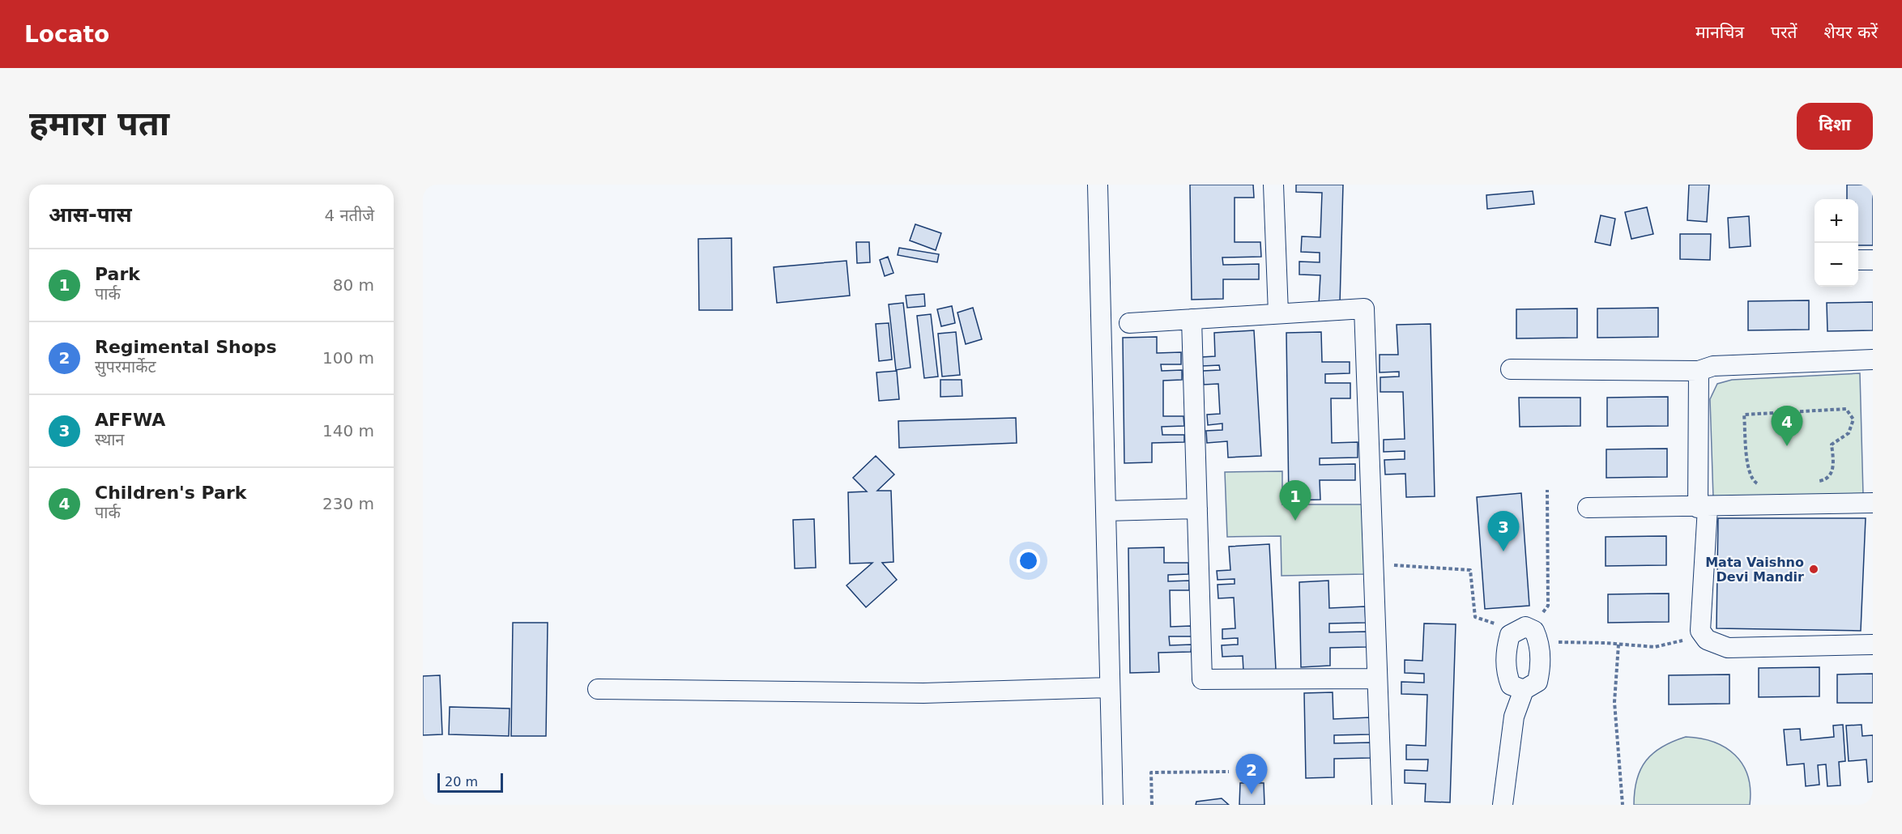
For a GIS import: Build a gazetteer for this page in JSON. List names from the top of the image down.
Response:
{
  "places": ["Mata Vaishno Devi Mandir"],
  "scale_bar": "20 m",
  "page": {
    "header": "Locato",
    "nav": ["मानचित्र", "परतें", "शेयर करें"],
    "buttons": "दिशा",
    "title": "हमारा पता",
    "heading": ["आस-पास", "4 नतीजे"],
    "map_buttons": ["+", "−"],
    "list": [
      {
        "mark": "1",
        "name": "Park",
        "note": "पार्क",
        "value": "80 m"
      },
      {
        "mark": "2",
        "name": "Regimental Shops",
        "note": "सुपरमार्केट",
        "value": "100 m"
      },
      {
        "mark": "3",
        "name": "AFFWA",
        "note": "स्थान",
        "value": "140 m"
      },
      {
        "mark": "4",
        "name": "Children's Park",
        "note": "पार्क",
        "value": "230 m"
      }
    ],
    "pins": [
      "4",
      "1",
      "3",
      "2"
    ],
    "scale": "20 m"
  }
}
